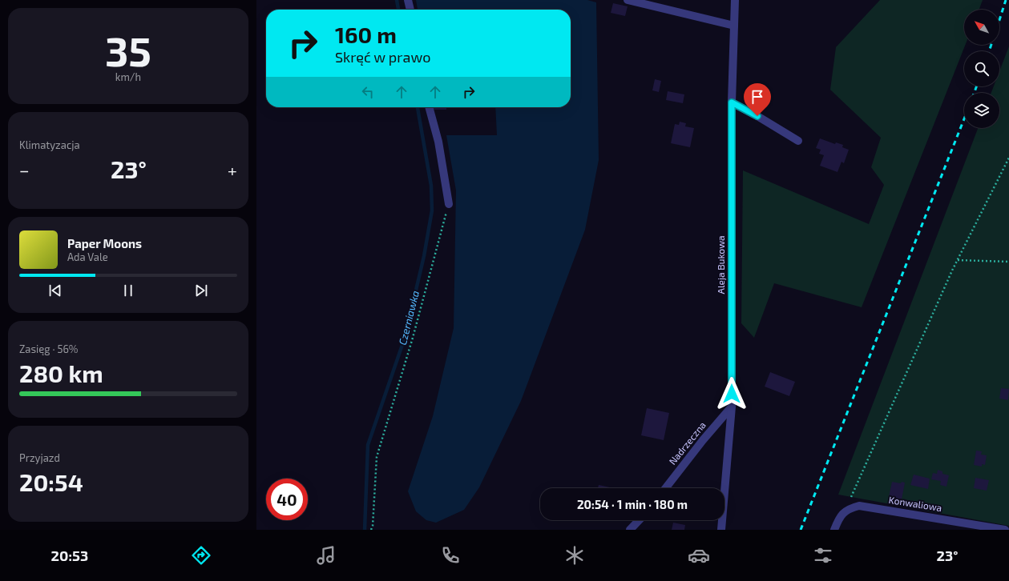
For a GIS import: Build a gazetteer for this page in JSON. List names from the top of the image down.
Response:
{
  "streets": {
    "street": ["Aleja Bukowa", "Nadrzeczna", "Konwaliowa"]
  },
  "crossings": [
    ["Aleja Bukowa", "Nadrzeczna"]
  ],
  "water": ["Czerniawka"],
  "north": "top left",
  "page": {
    "tile": [
      ["35", "km/h"],
      "Klimatyzacja",
      ["Zasięg · 56%", "280 km"],
      ["Przyjazd", "20:54"]
    ],
    "turn": ["160 m", "Skręć w prawo"],
    "heat": ["−", "23°", "+"],
    "song": ["Paper Moons", "Ada Vale"],
    "limit": "40",
    "trip": "20:54 · 1 min · 180 m",
    "tabs": ["20:53", "23°"]
  }
}
